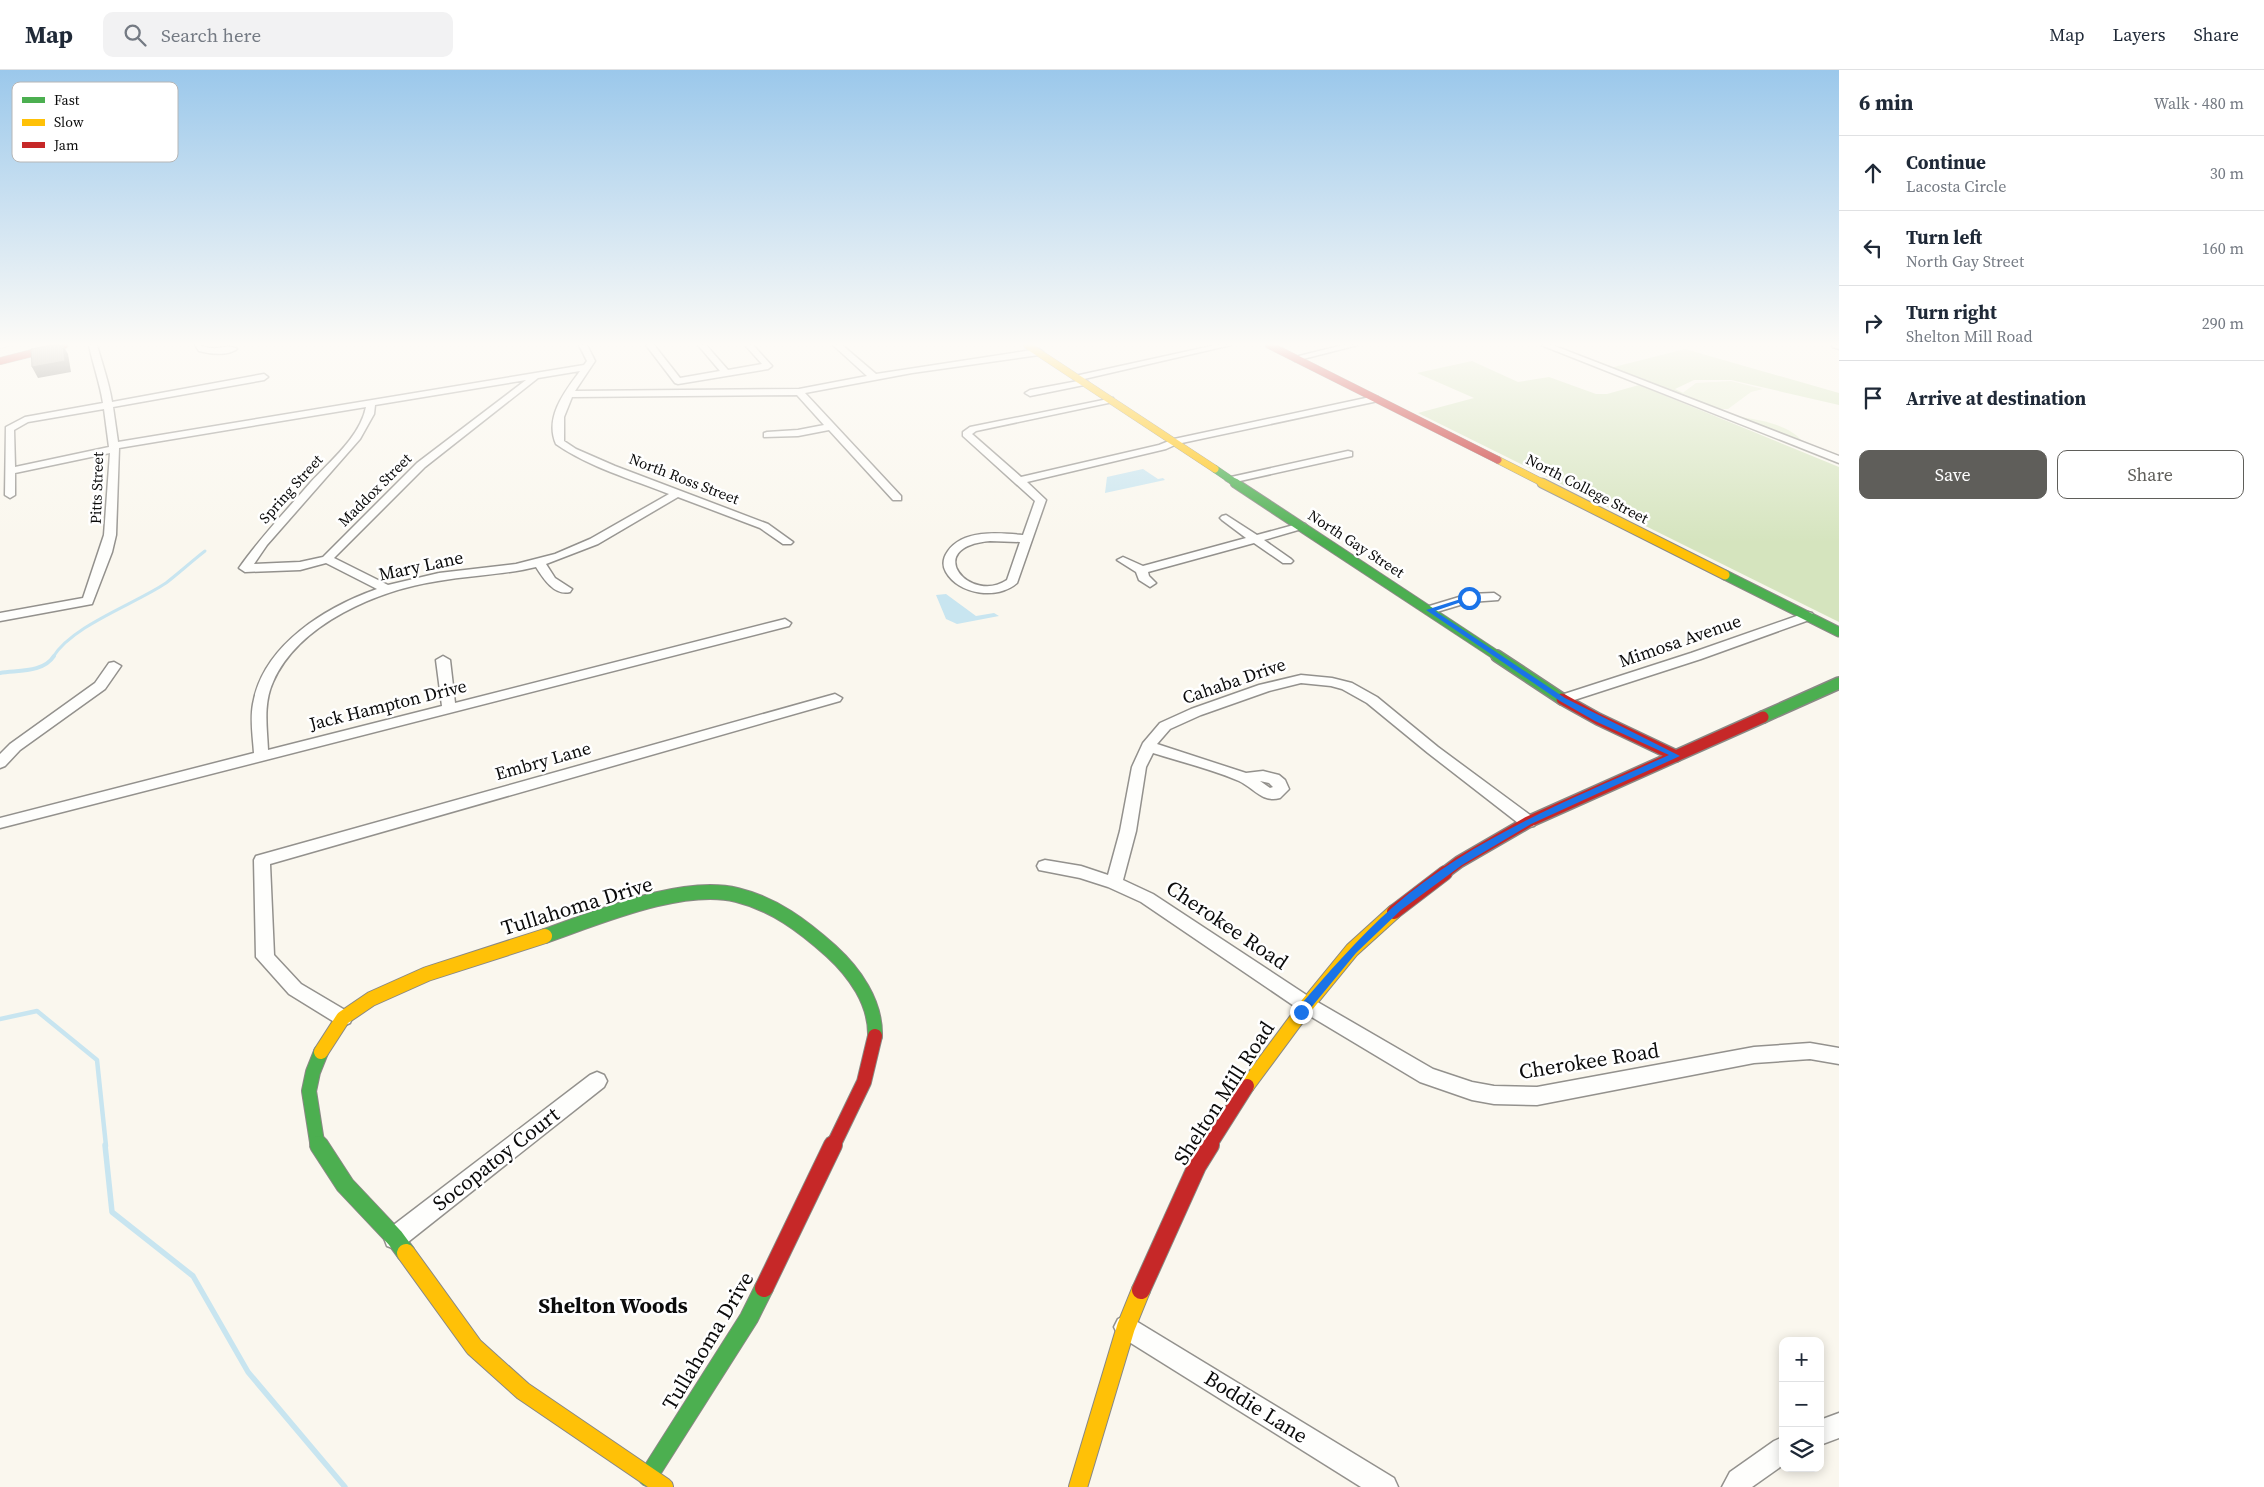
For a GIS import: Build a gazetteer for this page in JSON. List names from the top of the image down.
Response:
{
  "streets": {
    "street": [
      "North Ross Street",
      "Pitts Street",
      "Spring Street",
      "North College Street",
      "Maddox Street",
      "North Gay Street",
      "Mary Lane",
      "Mimosa Avenue",
      "Cahaba Drive",
      "Jack Hampton Drive",
      "Embry Lane",
      "Tullahoma Drive",
      "Cherokee Road",
      "Shelton Mill Road",
      "Socopatoy Court",
      "Boddie Lane"
    ]
  },
  "crossings": [
    ["North Ross Street", "Mary Lane"],
    ["Spring Street", "Maddox Street"],
    ["North College Street", "Mimosa Avenue"],
    ["North Gay Street", "Mimosa Avenue"],
    ["North Gay Street", "Shelton Mill Road"],
    ["Mary Lane", "Jack Hampton Drive"],
    ["Cahaba Drive", "Cherokee Road"],
    ["Cahaba Drive", "Shelton Mill Road"],
    ["Embry Lane", "Tullahoma Drive"],
    ["Tullahoma Drive", "Socopatoy Court"],
    ["Cherokee Road", "Shelton Mill Road"],
    ["Shelton Mill Road", "Boddie Lane"]
  ],
  "districts": ["Shelton Woods"],
  "legend": ["Fast", "Slow", "Jam"],
  "page": {
    "header": "Map",
    "search": "Search here",
    "nav": ["Map", "Layers", "Share"],
    "heading": ["6 min", "Walk · 480 m"],
    "list": [
      ["Continue", "Lacosta Circle", "30 m"],
      ["Turn left", "North Gay Street", "160 m"],
      ["Turn right", "Shelton Mill Road", "290 m"],
      "Arrive at destination"
    ],
    "buttons": ["Save", "Share"],
    "map_buttons": ["+", "−"]
  }
}
